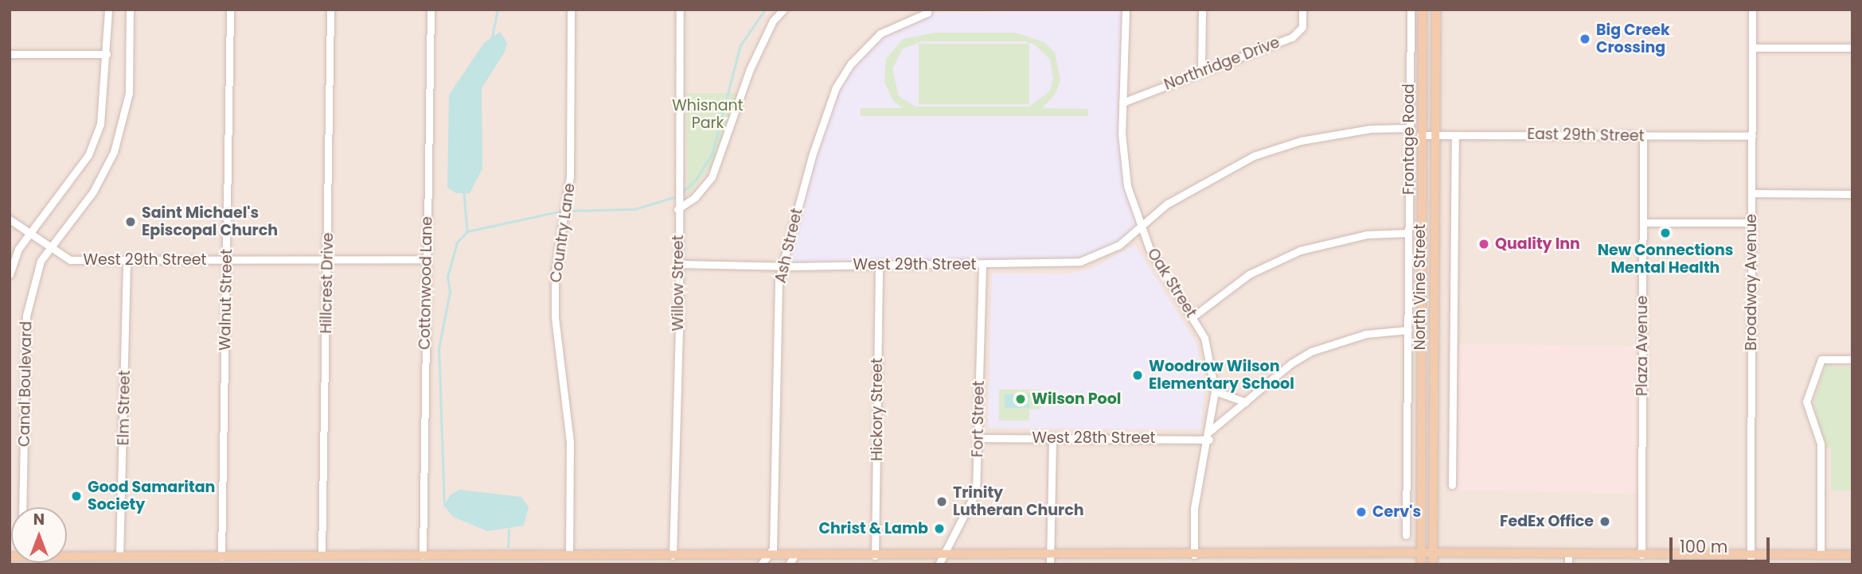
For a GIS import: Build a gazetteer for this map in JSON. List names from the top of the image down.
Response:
{
  "streets": {
    "main road": ["North Vine Street"],
    "street": [
      "Northridge Drive",
      "East 29th Street",
      "Frontage Road",
      "Country Lane",
      "Ash Street",
      "West 29th Street",
      "Broadway Avenue",
      "Hillcrest Drive",
      "Cottonwood Lane",
      "Willow Street",
      "Oak Street",
      "Walnut Street",
      "Plaza Avenue",
      "Canal Boulevard",
      "Elm Street",
      "Hickory Street",
      "Fort Street",
      "West 28th Street"
    ]
  },
  "crossings": [
    ["Northridge Drive", "Oak Street"],
    ["East 29th Street", "Broadway Avenue"],
    ["East 29th Street", "North Vine Street"],
    ["East 29th Street", "Plaza Avenue"],
    ["Ash Street", "West 29th Street"],
    ["West 29th Street", "Hillcrest Drive"],
    ["West 29th Street", "Cottonwood Lane"],
    ["West 29th Street", "Willow Street"],
    ["West 29th Street", "Oak Street"],
    ["West 29th Street", "Walnut Street"],
    ["West 29th Street", "Canal Boulevard"],
    ["West 29th Street", "Elm Street"],
    ["West 29th Street", "Hickory Street"],
    ["West 29th Street", "Fort Street"],
    ["Oak Street", "West 28th Street"],
    ["Fort Street", "West 28th Street"]
  ],
  "parks": ["Whisnant Park"],
  "places": [
    "Big Creek Crossing",
    "Saint Michael's Episcopal Church",
    "New Connections Mental Health",
    "Quality Inn",
    "Woodrow Wilson Elementary School",
    "Wilson Pool",
    "Good Samaritan Society",
    "Trinity Lutheran Church",
    "Cerv's",
    "FedEx Office",
    "Christ & Lamb"
  ],
  "scale_bar": "100 m",
  "north": "top"
}
